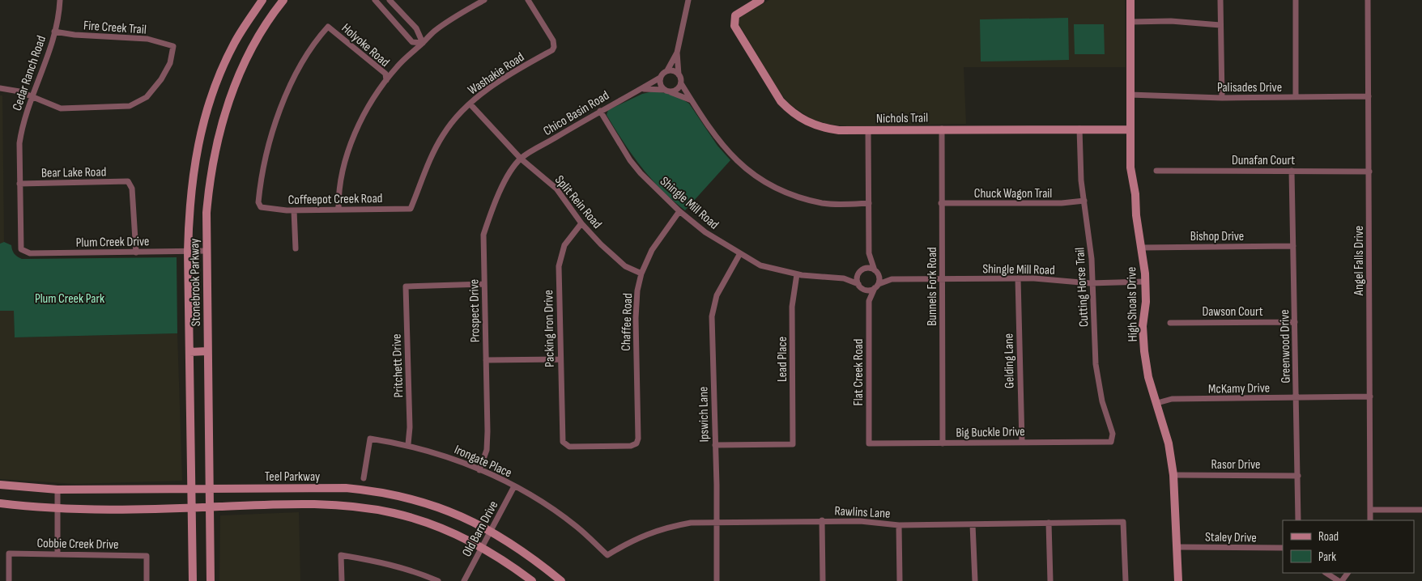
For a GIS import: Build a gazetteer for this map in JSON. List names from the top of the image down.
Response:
{
  "streets": {
    "main road": [
      "Nichols Trail",
      "Stonebrook Parkway",
      "High Shoals Drive",
      "Teel Parkway"
    ],
    "street": [
      "Fire Creek Trail",
      "Holyoke Road",
      "Cedar Ranch Road",
      "Washakie Road",
      "Palisades Drive",
      "Chico Basin Road",
      "Dunafan Court",
      "Bear Lake Road",
      "Chuck Wagon Trail",
      "Coffeepot Creek Road",
      "Split Rein Road",
      "Shingle Mill Road",
      "Bishop Drive",
      "Plum Creek Drive",
      "Angel Falls Drive",
      "Bunnels Fork Road",
      "Cutting Horse Trail",
      "Prospect Drive",
      "Dawson Court",
      "Chaffee Road",
      "Packing Iron Drive",
      "Greenwood Drive",
      "Lead Place",
      "Gelding Lane",
      "Pritchett Drive",
      "Flat Creek Road",
      "McKamy Drive",
      "Ipswich Lane",
      "Big Buckle Drive",
      "Irongate Place",
      "Rasor Drive",
      "Rawlins Lane",
      "Old Barn Drive",
      "Staley Drive",
      "Cobbie Creek Drive"
    ]
  },
  "crossings": [
    ["Fire Creek Trail", "Cedar Ranch Road"],
    ["Holyoke Road", "Coffeepot Creek Road"],
    ["Cedar Ranch Road", "Bear Lake Road"],
    ["Cedar Ranch Road", "Plum Creek Drive"],
    ["Washakie Road", "Coffeepot Creek Road"],
    ["Washakie Road", "Split Rein Road"],
    ["Palisades Drive", "Angel Falls Drive"],
    ["Palisades Drive", "High Shoals Drive"],
    ["Chico Basin Road", "Split Rein Road"],
    ["Chico Basin Road", "Shingle Mill Road"],
    ["Chico Basin Road", "Prospect Drive"],
    ["Nichols Trail", "Bunnels Fork Road"],
    ["Nichols Trail", "Cutting Horse Trail"],
    ["Nichols Trail", "High Shoals Drive"],
    ["Dunafan Court", "Angel Falls Drive"],
    ["Dunafan Court", "Greenwood Drive"],
    ["Bear Lake Road", "Plum Creek Drive"],
    ["Chuck Wagon Trail", "Bunnels Fork Road"],
    ["Chuck Wagon Trail", "Cutting Horse Trail"],
    ["Split Rein Road", "Prospect Drive"],
    ["Split Rein Road", "Chaffee Road"],
    ["Split Rein Road", "Packing Iron Drive"],
    ["Shingle Mill Road", "Bunnels Fork Road"],
    ["Shingle Mill Road", "Cutting Horse Trail"],
    ["Shingle Mill Road", "High Shoals Drive"],
    ["Shingle Mill Road", "Chaffee Road"],
    ["Shingle Mill Road", "Lead Place"],
    ["Shingle Mill Road", "Gelding Lane"],
    ["Shingle Mill Road", "Flat Creek Road"],
    ["Shingle Mill Road", "Ipswich Lane"],
    ["Bishop Drive", "High Shoals Drive"],
    ["Bishop Drive", "Greenwood Drive"],
    ["Plum Creek Drive", "Stonebrook Parkway"],
    ["Angel Falls Drive", "McKamy Drive"],
    ["Stonebrook Parkway", "Teel Parkway"],
    ["Bunnels Fork Road", "Big Buckle Drive"],
    ["Cutting Horse Trail", "Big Buckle Drive"],
    ["High Shoals Drive", "McKamy Drive"],
    ["High Shoals Drive", "Rasor Drive"],
    ["High Shoals Drive", "Staley Drive"],
    ["Prospect Drive", "Pritchett Drive"],
    ["Prospect Drive", "Irongate Place"],
    ["Dawson Court", "Greenwood Drive"],
    ["Chaffee Road", "Packing Iron Drive"],
    ["Greenwood Drive", "McKamy Drive"],
    ["Greenwood Drive", "Rasor Drive"],
    ["Lead Place", "Ipswich Lane"],
    ["Gelding Lane", "Big Buckle Drive"],
    ["Pritchett Drive", "Irongate Place"],
    ["Flat Creek Road", "Big Buckle Drive"],
    ["Ipswich Lane", "Rawlins Lane"],
    ["Irongate Place", "Rawlins Lane"],
    ["Irongate Place", "Old Barn Drive"],
    ["Teel Parkway", "Old Barn Drive"]
  ],
  "parks": ["Plum Creek Park"],
  "legend": ["Road", "Park"]
}
